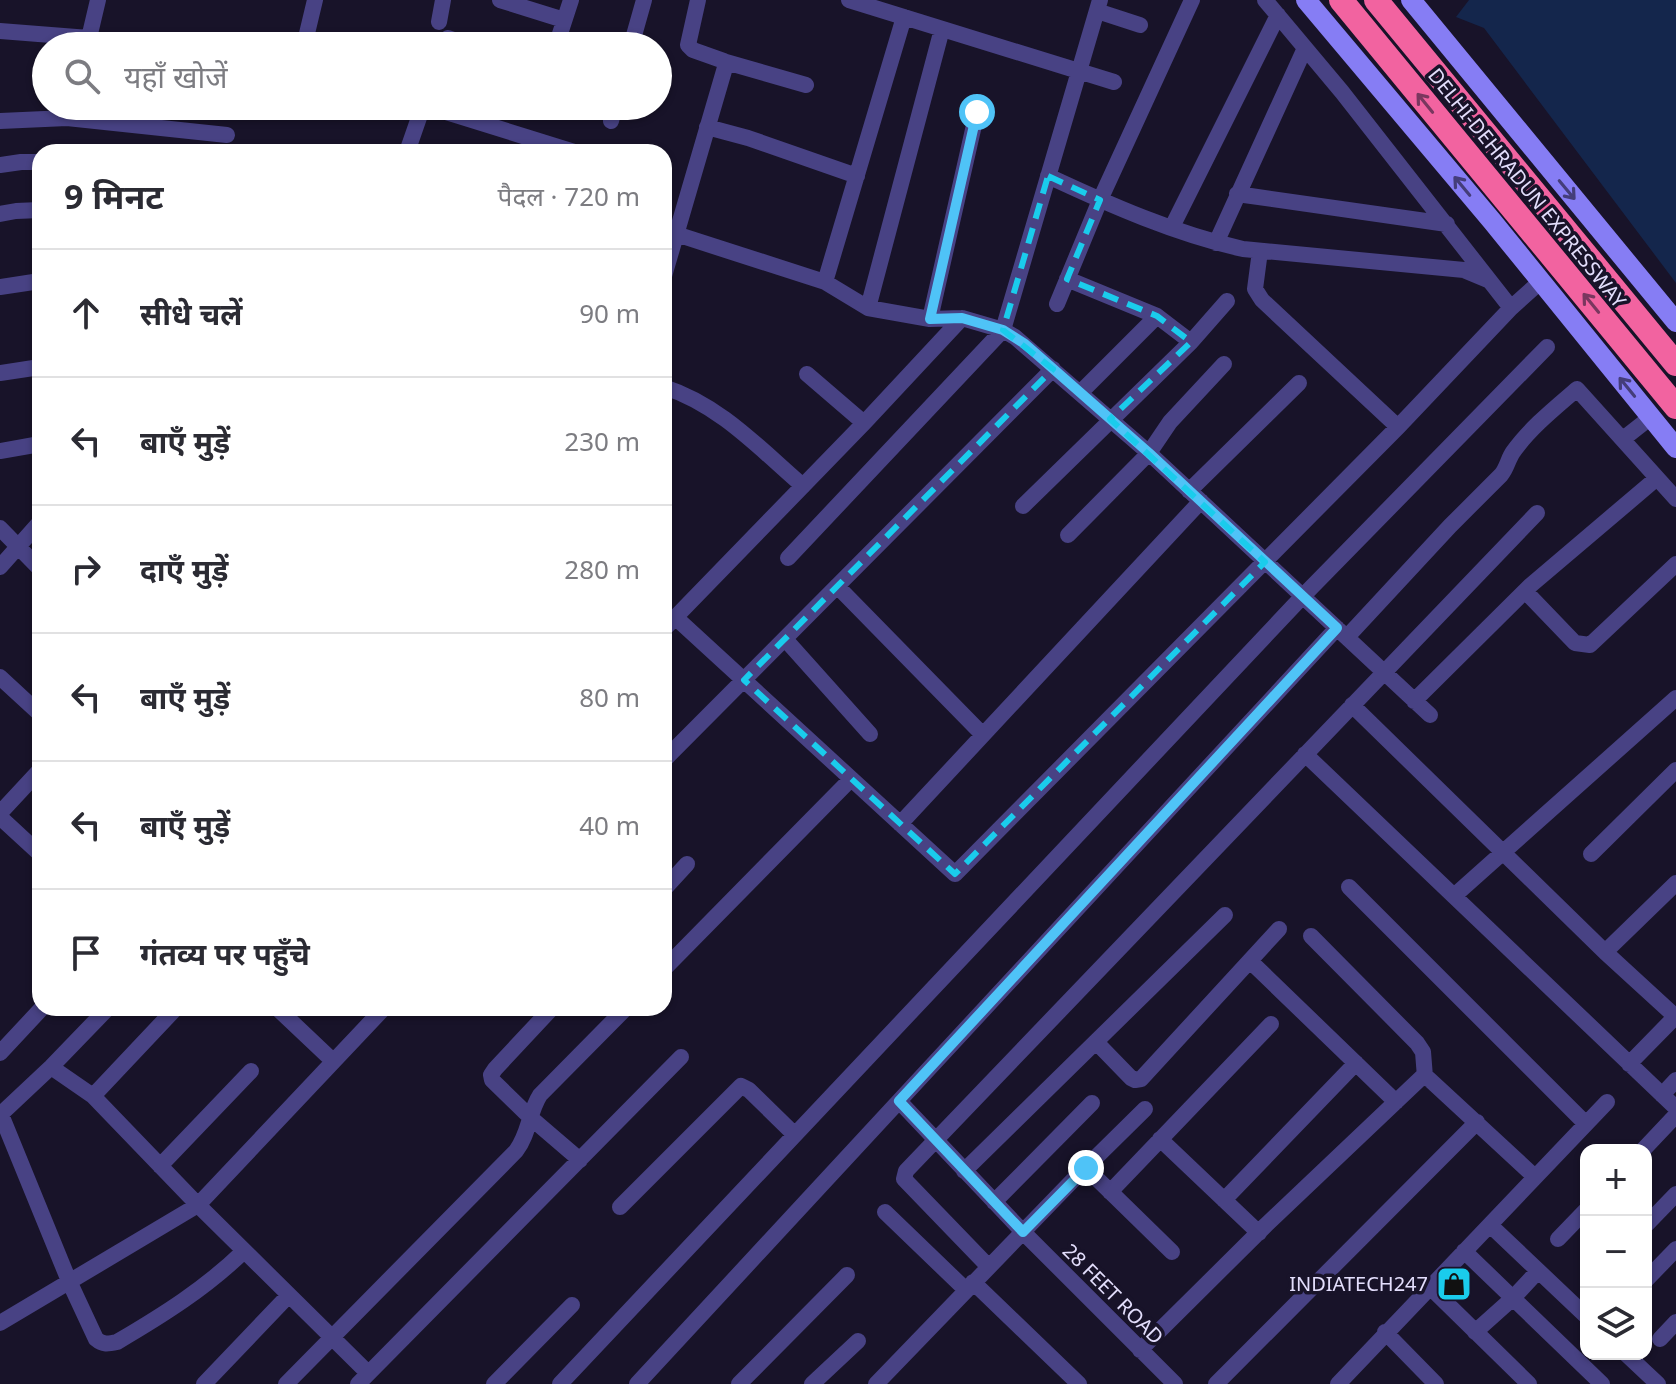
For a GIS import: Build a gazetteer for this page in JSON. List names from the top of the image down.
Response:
{
  "streets": {
    "highway": ["DELHI-DEHRADUN EXPRESSWAY"],
    "street": ["28 FEET ROAD"]
  },
  "places": {
    "shop": ["INDIATECH247"]
  },
  "page": {
    "search": "यहाँ खोजें",
    "heading": ["9 मिनट", "पैदल · 720 m"],
    "list": [
      ["सीधे चलें", "90 m"],
      ["बाएँ मुड़ें", "230 m"],
      ["दाएँ मुड़ें", "280 m"],
      ["बाएँ मुड़ें", "80 m"],
      ["बाएँ मुड़ें", "40 m"],
      "गंतव्य पर पहुँचे"
    ],
    "map_buttons": ["+", "−"]
  }
}
